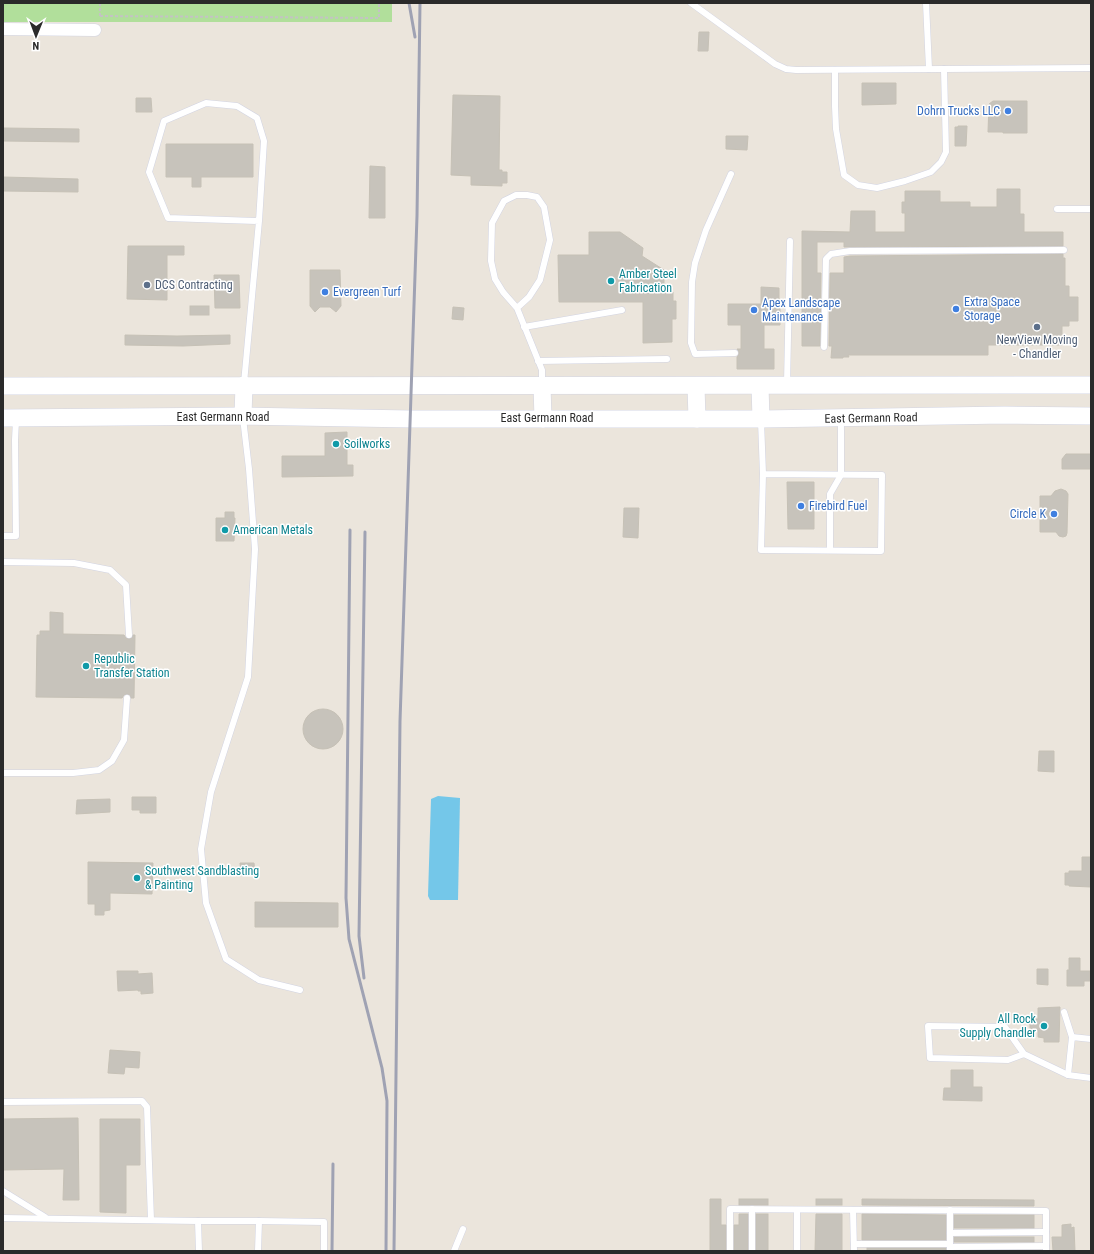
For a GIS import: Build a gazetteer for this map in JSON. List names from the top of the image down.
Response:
{
  "streets": {
    "main road": ["East Germann Road"]
  },
  "places": [
    "Dohrn Trucks LLC",
    "Amber Steel Fabrication",
    "DCS Contracting",
    "Evergreen Turf",
    "Extra Space Storage",
    "Apex Landscape Maintenance",
    "NewView Moving - Chandler",
    "Soilworks",
    "Firebird Fuel",
    "Circle K",
    "American Metals",
    "Republic Transfer Station",
    "Southwest Sandblasting & Painting",
    "All Rock Supply Chandler"
  ],
  "north": "bottom"
}
